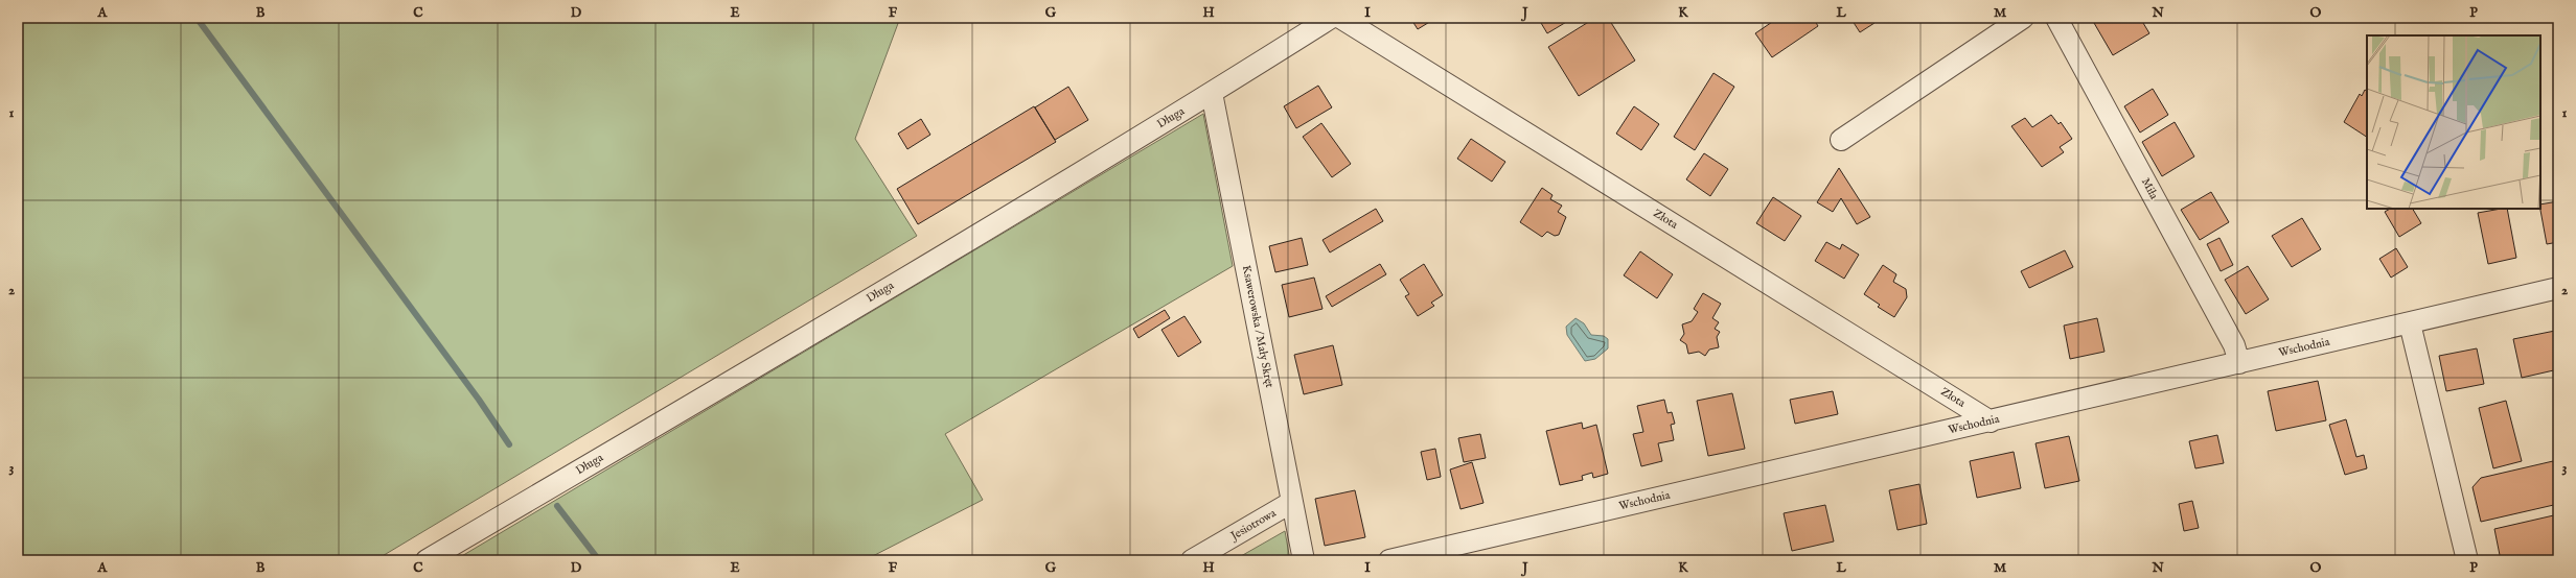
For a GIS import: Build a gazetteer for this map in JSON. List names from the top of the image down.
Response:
{
  "streets": {
    "street": [
      "Długa",
      "Miła",
      "Złota",
      "Ksawerowska / Mały Skręt",
      "Wschodnia",
      "Jesiotrowa"
    ]
  },
  "crossings": [
    ["Długa", "Ksawerowska / Mały Skręt"],
    ["Miła", "Wschodnia"],
    ["Złota", "Wschodnia"],
    ["Ksawerowska / Mały Skręt", "Jesiotrowa"]
  ],
  "grid": {
    "columns": [
      "A",
      "B",
      "C",
      "D",
      "E",
      "F",
      "G",
      "H",
      "I",
      "J",
      "K",
      "L",
      "M",
      "N",
      "O",
      "P"
    ],
    "rows": ["1", "2", "3"]
  }
}
